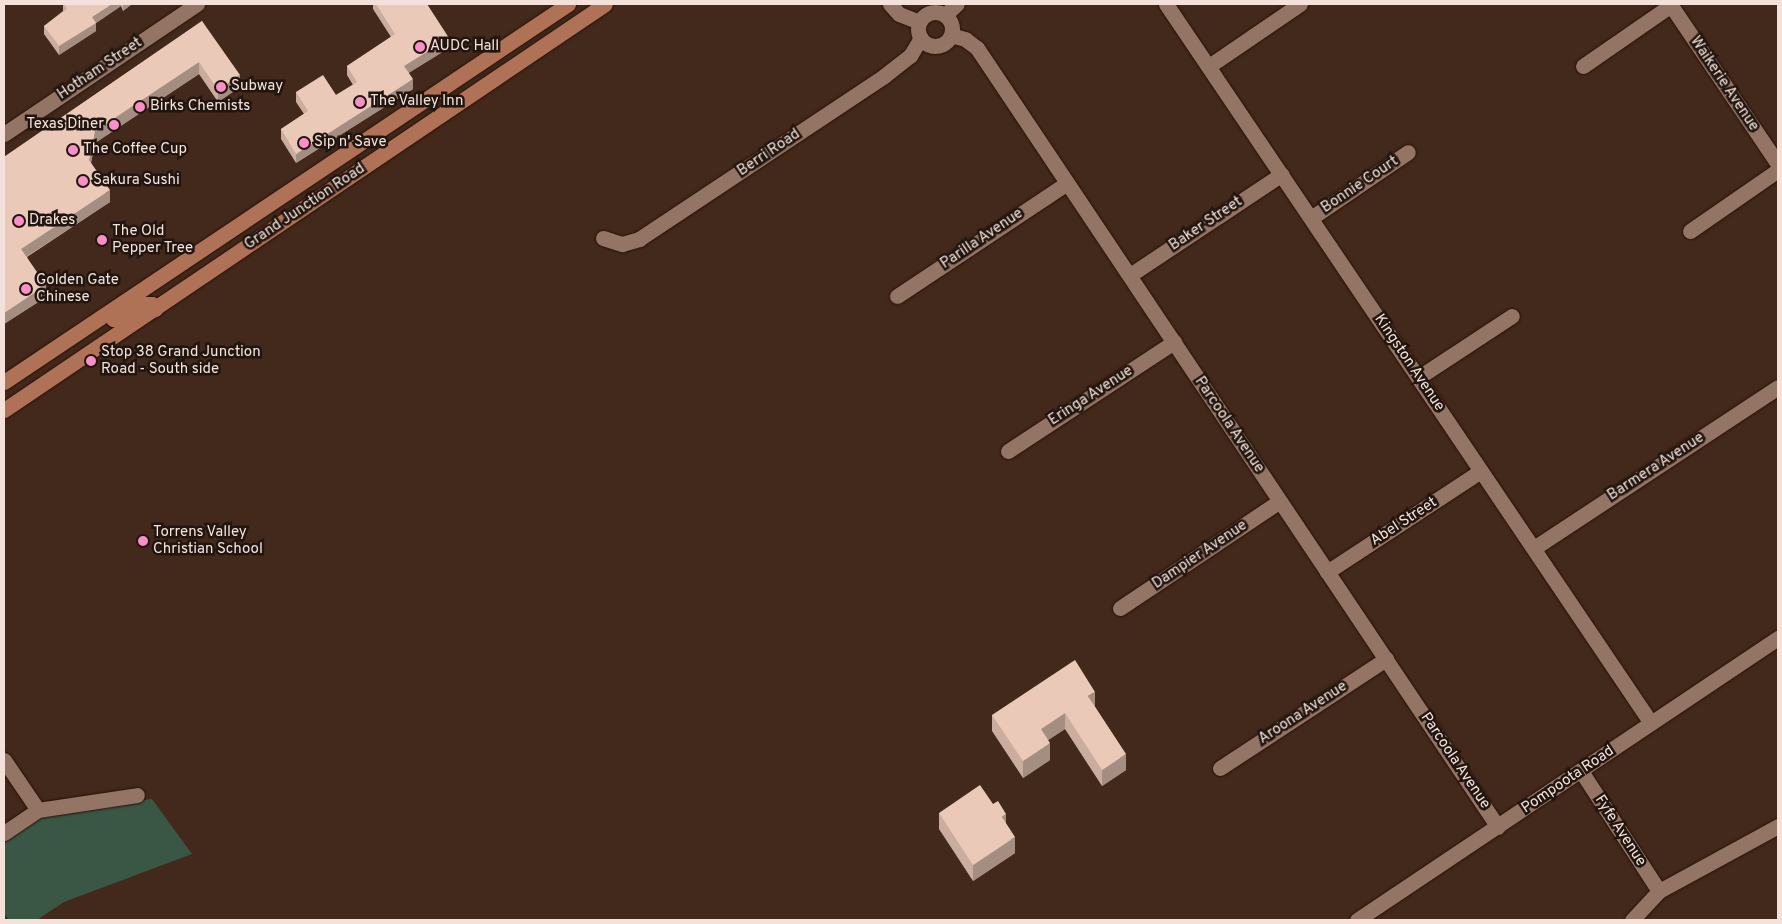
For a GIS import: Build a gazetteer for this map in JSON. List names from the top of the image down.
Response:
{
  "streets": {
    "main road": ["Grand Junction Road"],
    "street": [
      "Hotham Street",
      "Waikerie Avenue",
      "Berri Road",
      "Bonnie Court",
      "Baker Street",
      "Parilla Avenue",
      "Kingston Avenue",
      "Eringa Avenue",
      "Parcoola Avenue",
      "Barmera Avenue",
      "Abel Street",
      "Dampier Avenue",
      "Aroona Avenue",
      "Pompoota Road",
      "Fyfe Avenue"
    ]
  },
  "crossings": [
    ["Berri Road", "Parcoola Avenue"],
    ["Bonnie Court", "Kingston Avenue"],
    ["Baker Street", "Kingston Avenue"],
    ["Baker Street", "Parcoola Avenue"],
    ["Parilla Avenue", "Parcoola Avenue"],
    ["Kingston Avenue", "Barmera Avenue"],
    ["Kingston Avenue", "Abel Street"],
    ["Kingston Avenue", "Pompoota Road"],
    ["Eringa Avenue", "Parcoola Avenue"],
    ["Parcoola Avenue", "Abel Street"],
    ["Parcoola Avenue", "Dampier Avenue"],
    ["Parcoola Avenue", "Aroona Avenue"],
    ["Parcoola Avenue", "Pompoota Road"],
    ["Pompoota Road", "Fyfe Avenue"]
  ],
  "places": [
    "AUDC Hall",
    "Subway",
    "The Valley Inn",
    "Birks Chemists",
    "Texas Diner",
    "Sip n' Save",
    "The Coffee Cup",
    "Sakura Sushi",
    "Drakes",
    "The Old Pepper Tree",
    "Golden Gate Chinese",
    "Stop 38 Grand Junction Road - South side",
    "Torrens Valley Christian School"
  ]
}
